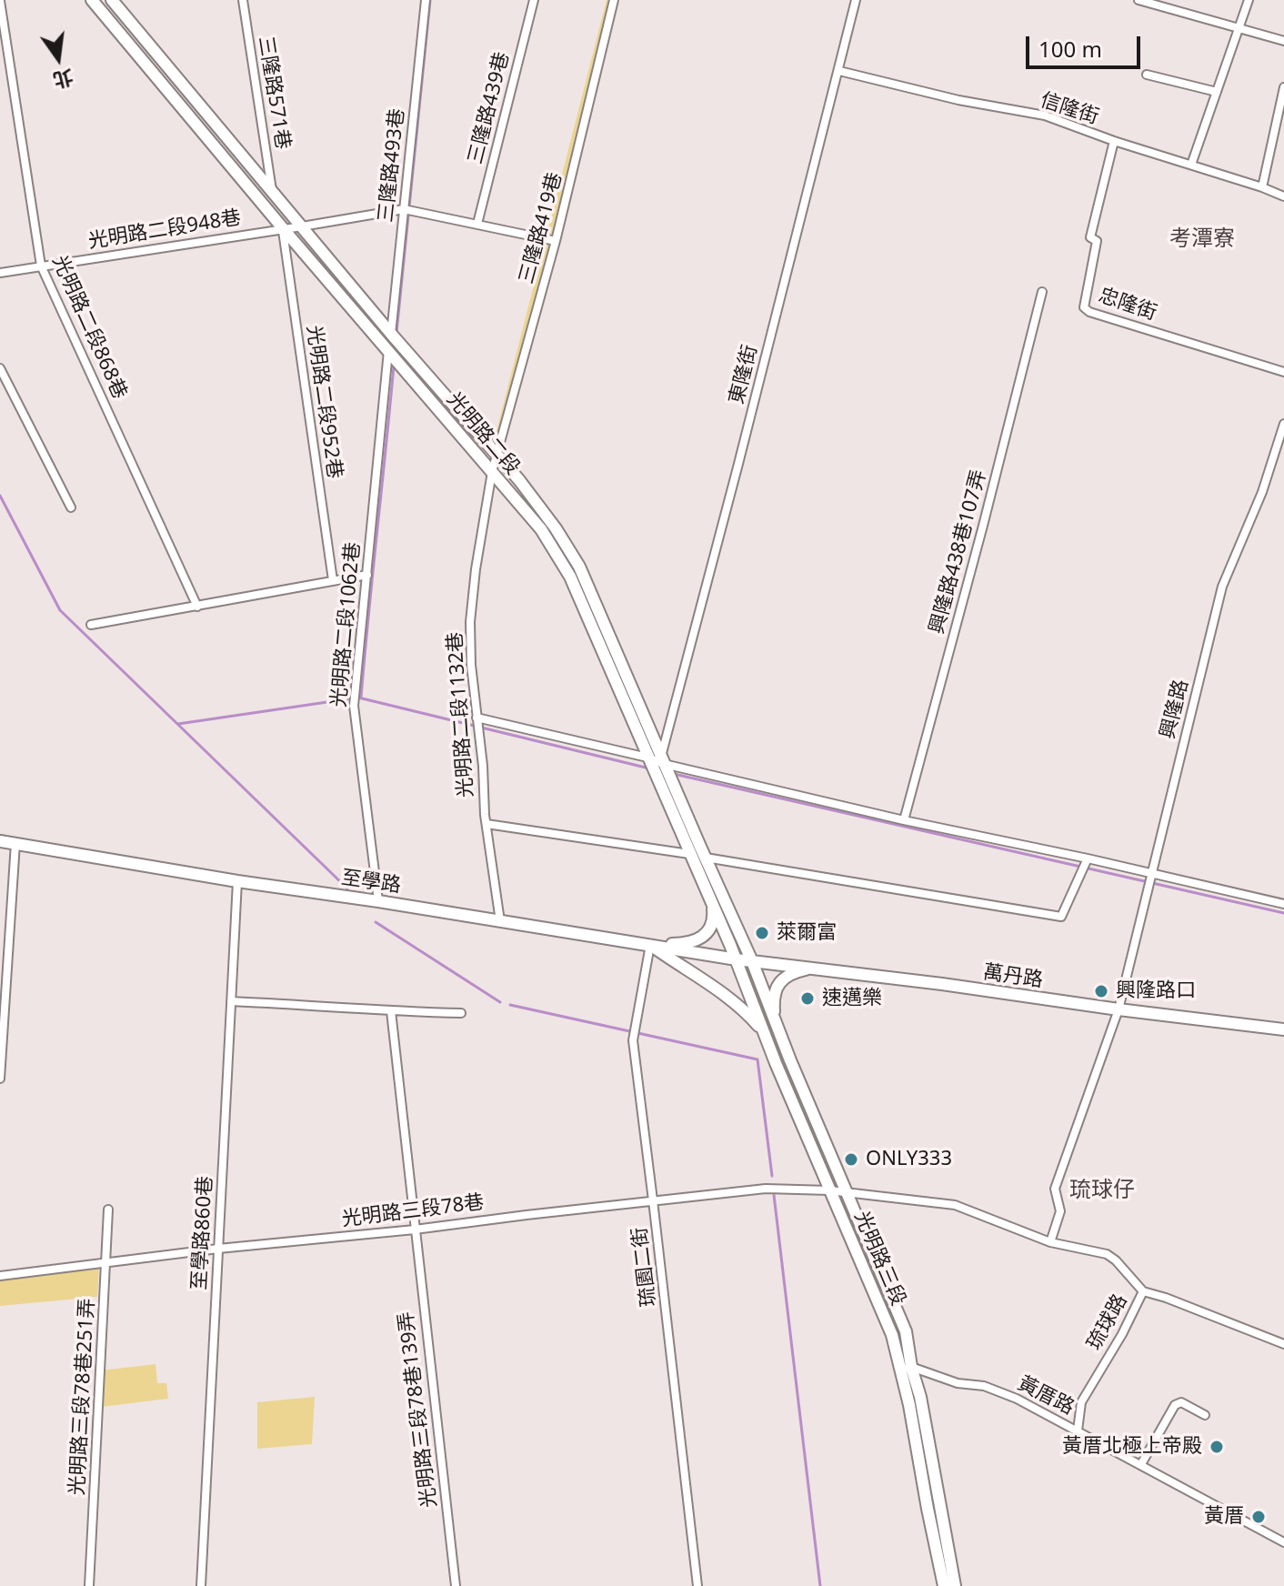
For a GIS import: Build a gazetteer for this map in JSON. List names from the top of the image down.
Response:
{
  "streets": {
    "street": [
      "三隆路571巷",
      "三隆路439巷",
      "信隆街",
      "三隆路493巷",
      "三隆路419巷",
      "光明路二段948巷",
      "忠隆街",
      "光明路二段868巷",
      "東隆街",
      "光明路二段952巷",
      "光明路二段",
      "興隆路438巷107弄",
      "光明路二段1062巷",
      "興隆路",
      "光明路二段1132巷",
      "至學路",
      "萬丹路",
      "光明路三段78巷",
      "至學路860巷",
      "光明路三段",
      "琉園二街",
      "琉球路",
      "黃厝路",
      "光明路三段78巷251弄",
      "光明路三段78巷139弄"
    ]
  },
  "crossings": [
    ["三隆路571巷", "光明路二段"],
    ["信隆街", "忠隆街"],
    ["信隆街", "東隆街"],
    ["三隆路493巷", "光明路二段948巷"],
    ["三隆路493巷", "光明路二段"],
    ["三隆路419巷", "光明路二段"],
    ["三隆路419巷", "光明路二段1132巷"],
    ["光明路二段948巷", "光明路二段868巷"],
    ["光明路二段948巷", "光明路二段952巷"],
    ["光明路二段948巷", "光明路二段"],
    ["東隆街", "光明路二段"],
    ["光明路二段952巷", "光明路二段"],
    ["光明路二段", "光明路二段1062巷"],
    ["光明路二段", "光明路二段1132巷"],
    ["光明路二段", "至學路"],
    ["光明路二段", "萬丹路"],
    ["光明路二段", "光明路三段"],
    ["光明路二段1062巷", "至學路"],
    ["興隆路", "萬丹路"],
    ["光明路二段1132巷", "至學路"],
    ["至學路", "萬丹路"],
    ["至學路", "至學路860巷"],
    ["至學路", "光明路三段"],
    ["至學路", "琉園二街"],
    ["萬丹路", "光明路三段"],
    ["光明路三段78巷", "至學路860巷"],
    ["光明路三段78巷", "光明路三段"],
    ["光明路三段78巷", "琉園二街"],
    ["光明路三段78巷", "琉球路"],
    ["光明路三段78巷", "光明路三段78巷251弄"],
    ["光明路三段78巷", "光明路三段78巷139弄"],
    ["光明路三段", "琉球路"],
    ["光明路三段", "黃厝路"],
    ["琉球路", "黃厝路"]
  ],
  "districts": ["考潭寮", "琉球仔"],
  "places": [
    "萊爾富",
    "興隆路口",
    "速邁樂",
    "ONLY333",
    "黃厝北極上帝殿",
    "黃厝"
  ],
  "scale_bar": "100 m",
  "north": "bottom"
}
